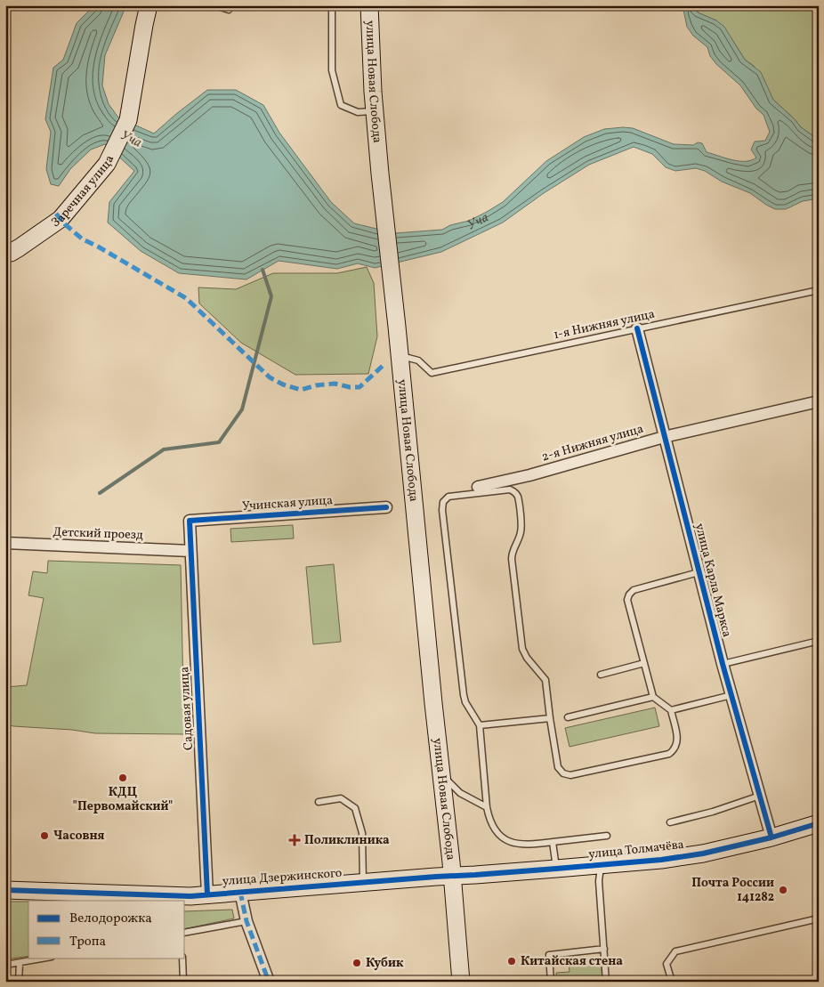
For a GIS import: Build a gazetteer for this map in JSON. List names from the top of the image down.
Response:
{
  "streets": {
    "main road": [
      "улица Новая Слобода",
      "Заречная улица",
      "улица Толмачёва",
      "улица Дзержинского"
    ],
    "street": [
      "2-я Нижняя улица",
      "Учинская улица",
      "Детский проезд",
      "улица Карла Маркса",
      "Садовая улица"
    ],
    "lane": ["1-я Нижняя улица"]
  },
  "crossings": [
    ["улица Новая Слобода", "1-я Нижняя улица"],
    ["улица Новая Слобода", "улица Толмачёва"],
    ["улица Новая Слобода", "улица Дзержинского"],
    ["1-я Нижняя улица", "улица Карла Маркса"],
    ["2-я Нижняя улица", "улица Карла Маркса"],
    ["Учинская улица", "Садовая улица"],
    ["Детский проезд", "Садовая улица"],
    ["улица Карла Маркса", "улица Толмачёва"],
    ["Садовая улица", "улица Дзержинского"],
    ["улица Толмачёва", "улица Дзержинского"]
  ],
  "water": ["Уча"],
  "places": {
    "other": [
      "КДЦ \"Первомайский\"",
      "Часовня",
      "Почта России 141282",
      "Китайская стена",
      "Кубик"
    ],
    "health": ["Поликлиника"]
  },
  "legend": ["Велодорожка", "Тропа"]
}
